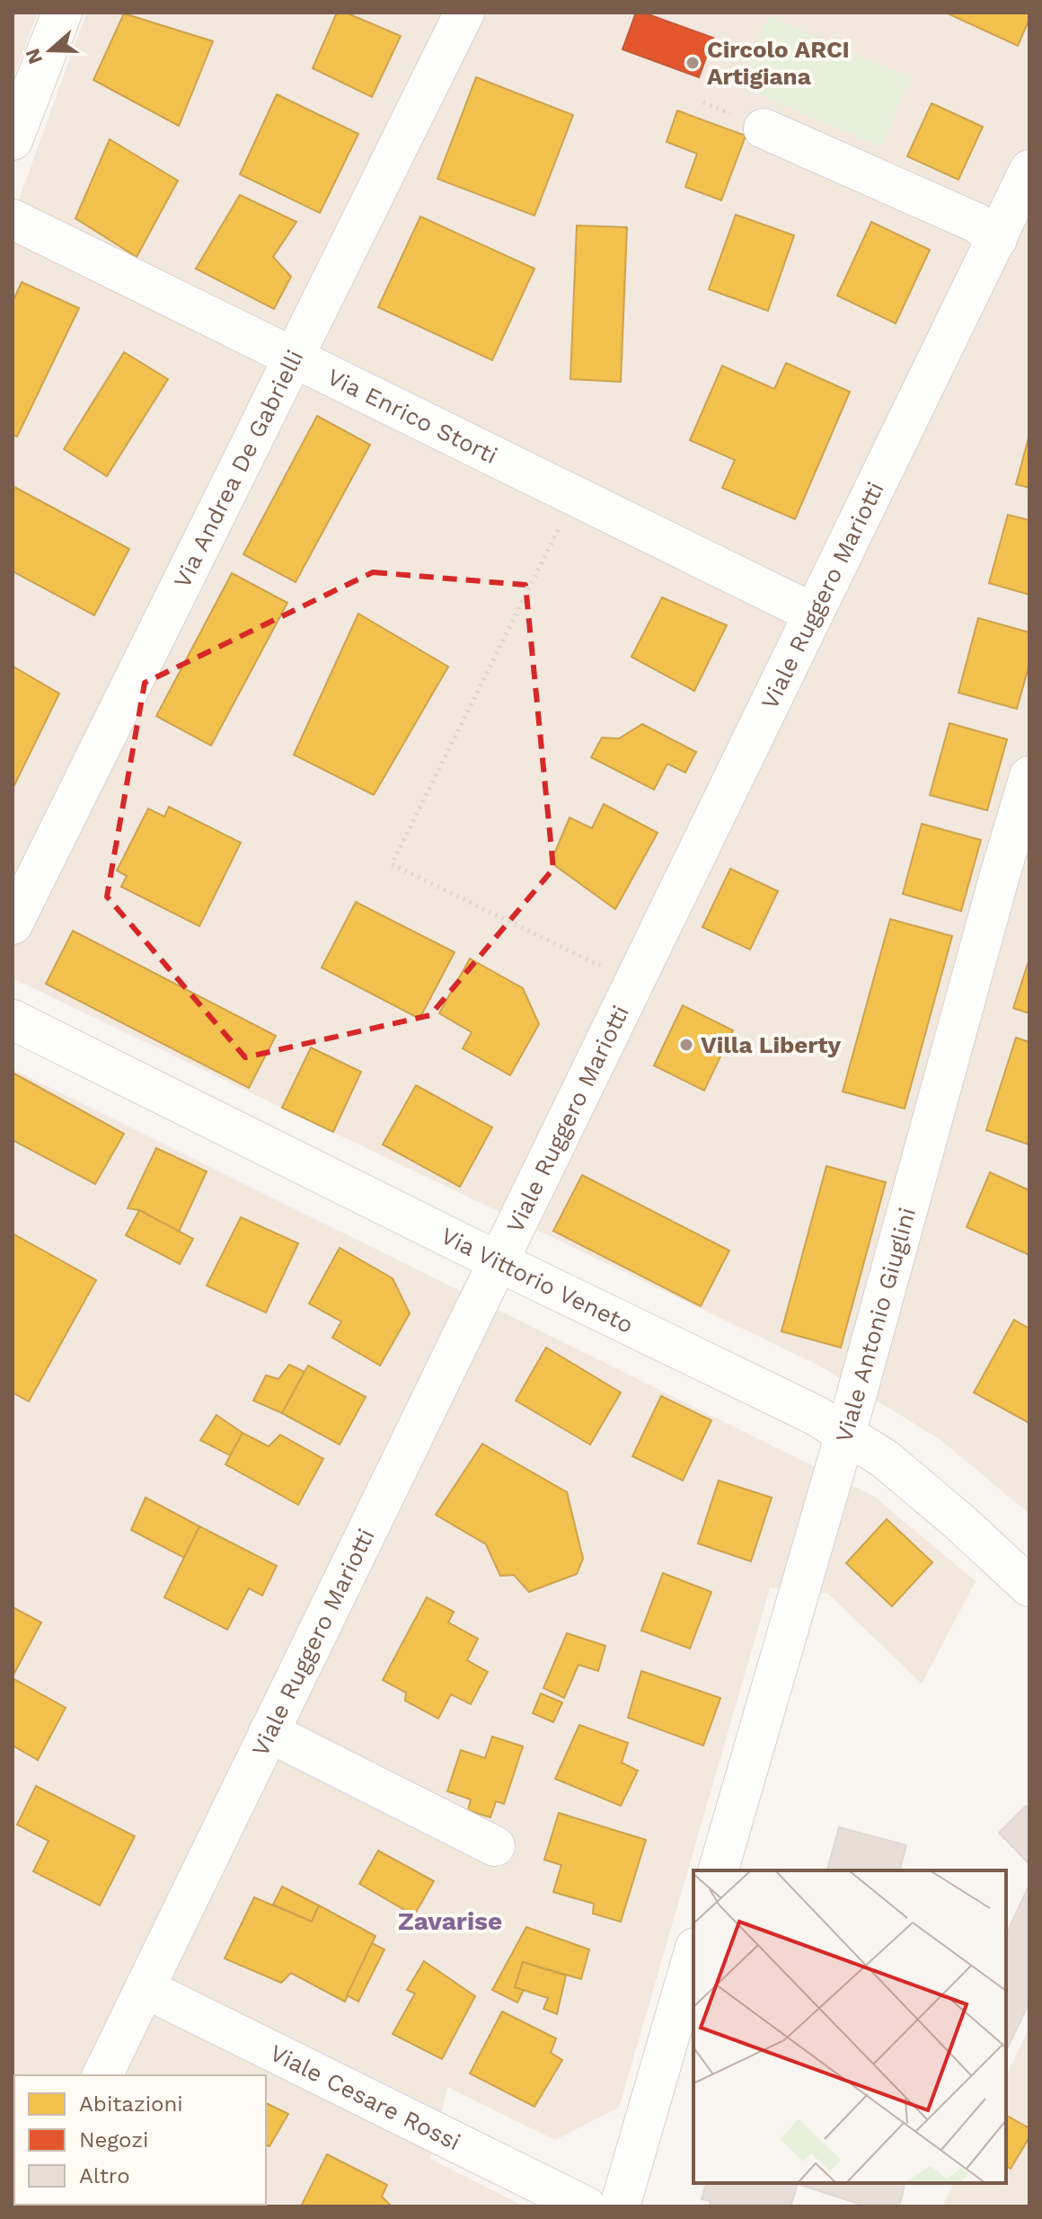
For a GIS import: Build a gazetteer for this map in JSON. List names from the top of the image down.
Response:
{
  "streets": {
    "street": [
      "Via Enrico Storti",
      "Via Andrea De Gabrielli",
      "Viale Ruggero Mariotti",
      "Via Vittorio Veneto",
      "Viale Antonio Giuglini",
      "Viale Cesare Rossi"
    ]
  },
  "crossings": [
    ["Via Enrico Storti", "Via Andrea De Gabrielli"],
    ["Via Enrico Storti", "Viale Ruggero Mariotti"],
    ["Viale Ruggero Mariotti", "Via Vittorio Veneto"],
    ["Viale Ruggero Mariotti", "Viale Cesare Rossi"],
    ["Via Vittorio Veneto", "Viale Antonio Giuglini"]
  ],
  "districts": ["Zavarise"],
  "places": ["Circolo ARCI Artigiana", "Villa Liberty"],
  "legend": ["Abitazioni", "Negozi", "Altro"],
  "north": "left"
}
